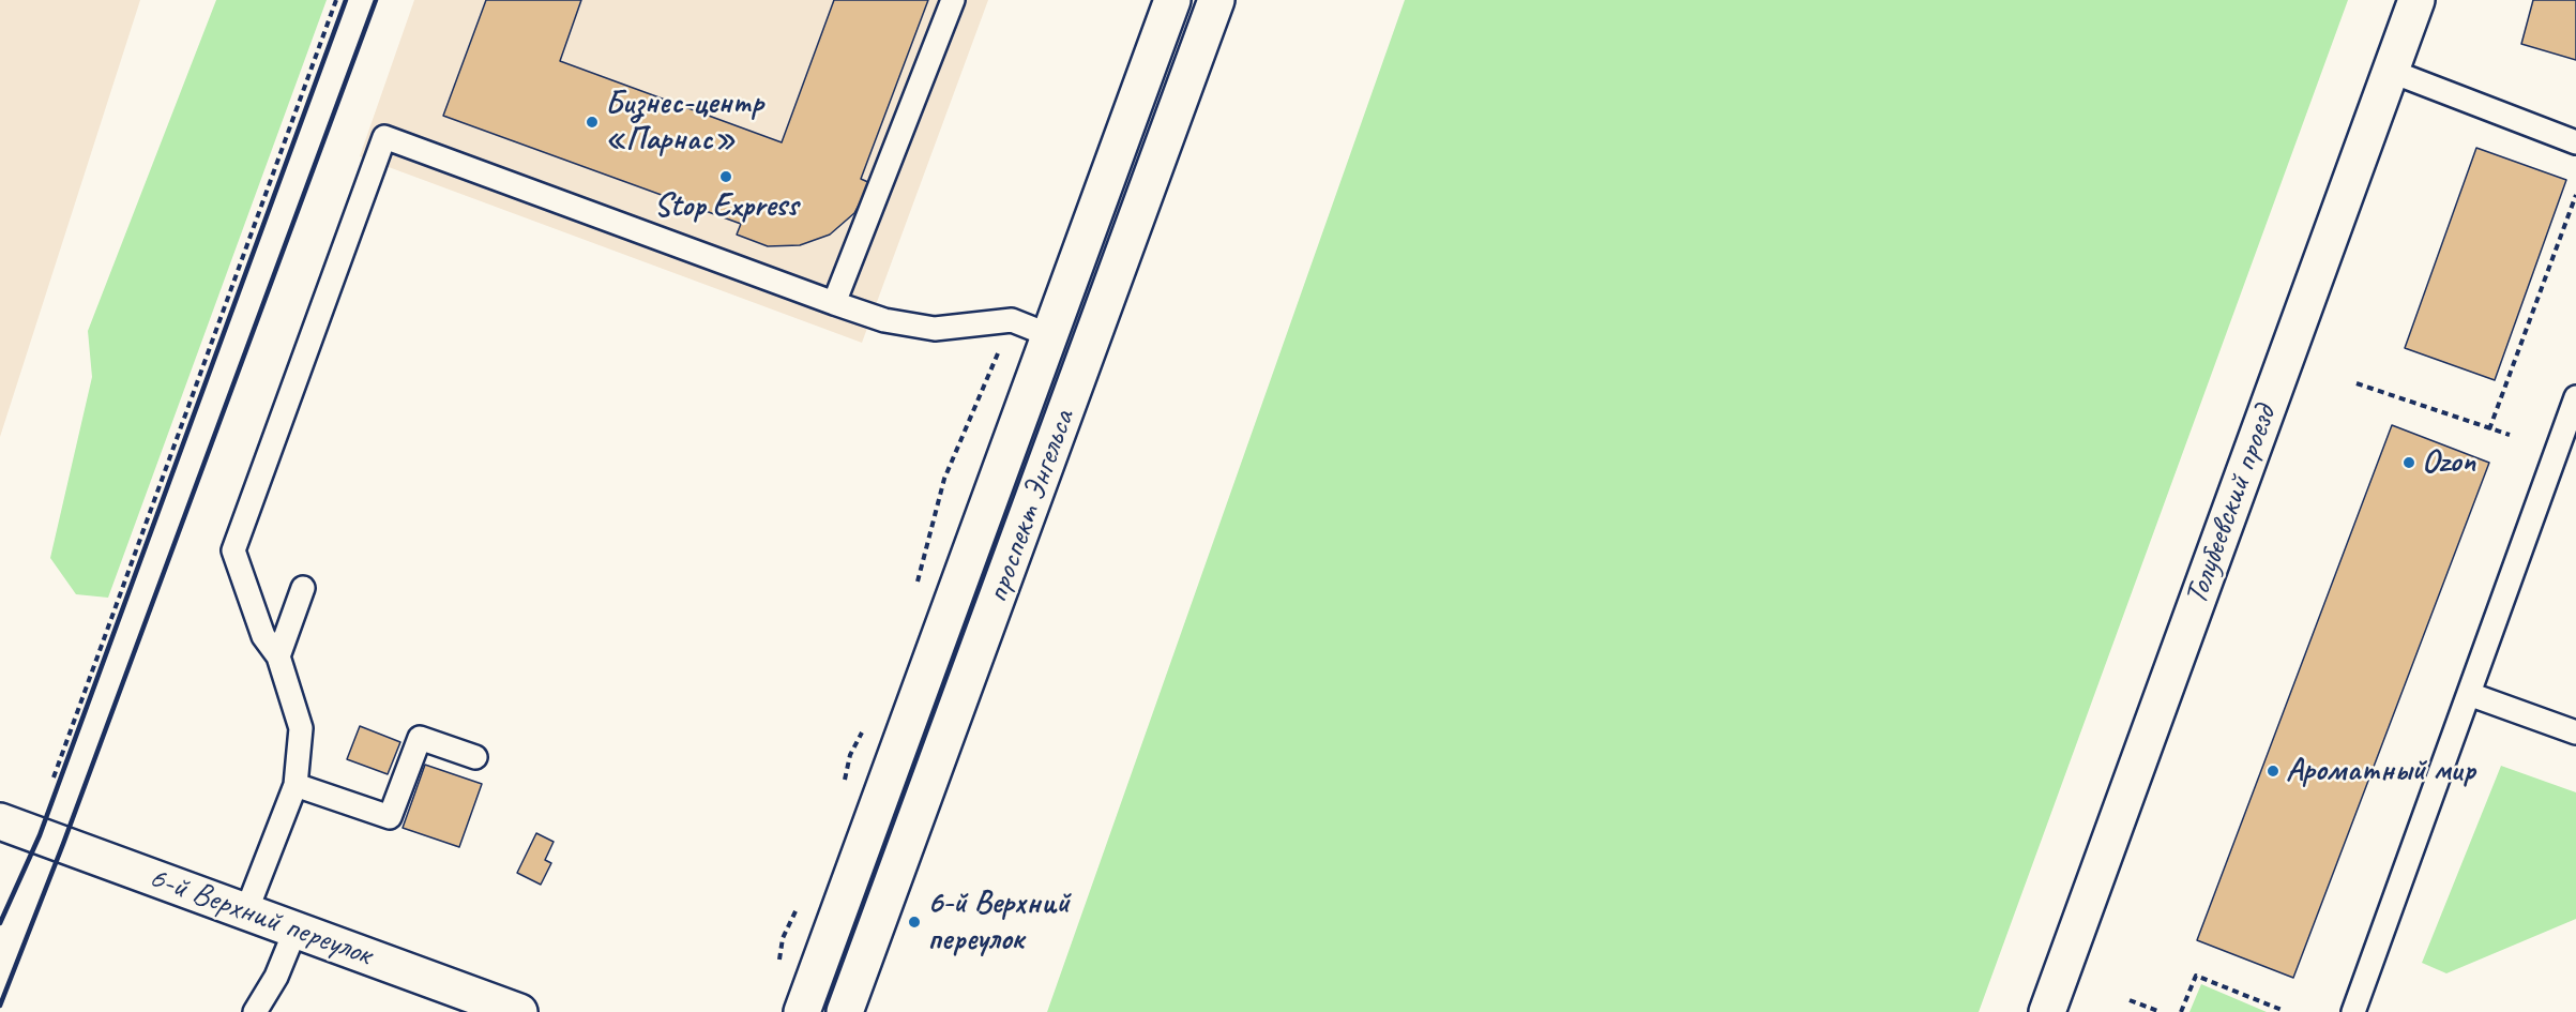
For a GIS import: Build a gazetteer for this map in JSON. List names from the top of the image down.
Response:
{
  "streets": {
    "main road": ["Толубеевский проезд", "проспект Энгельса", "6-й Верхний переулок"]
  },
  "places": [
    "Бизнес-центр «Парнас»",
    "Stop Express",
    "Ozon",
    "Ароматный мир",
    "6-й Верхний переулок"
  ]
}
